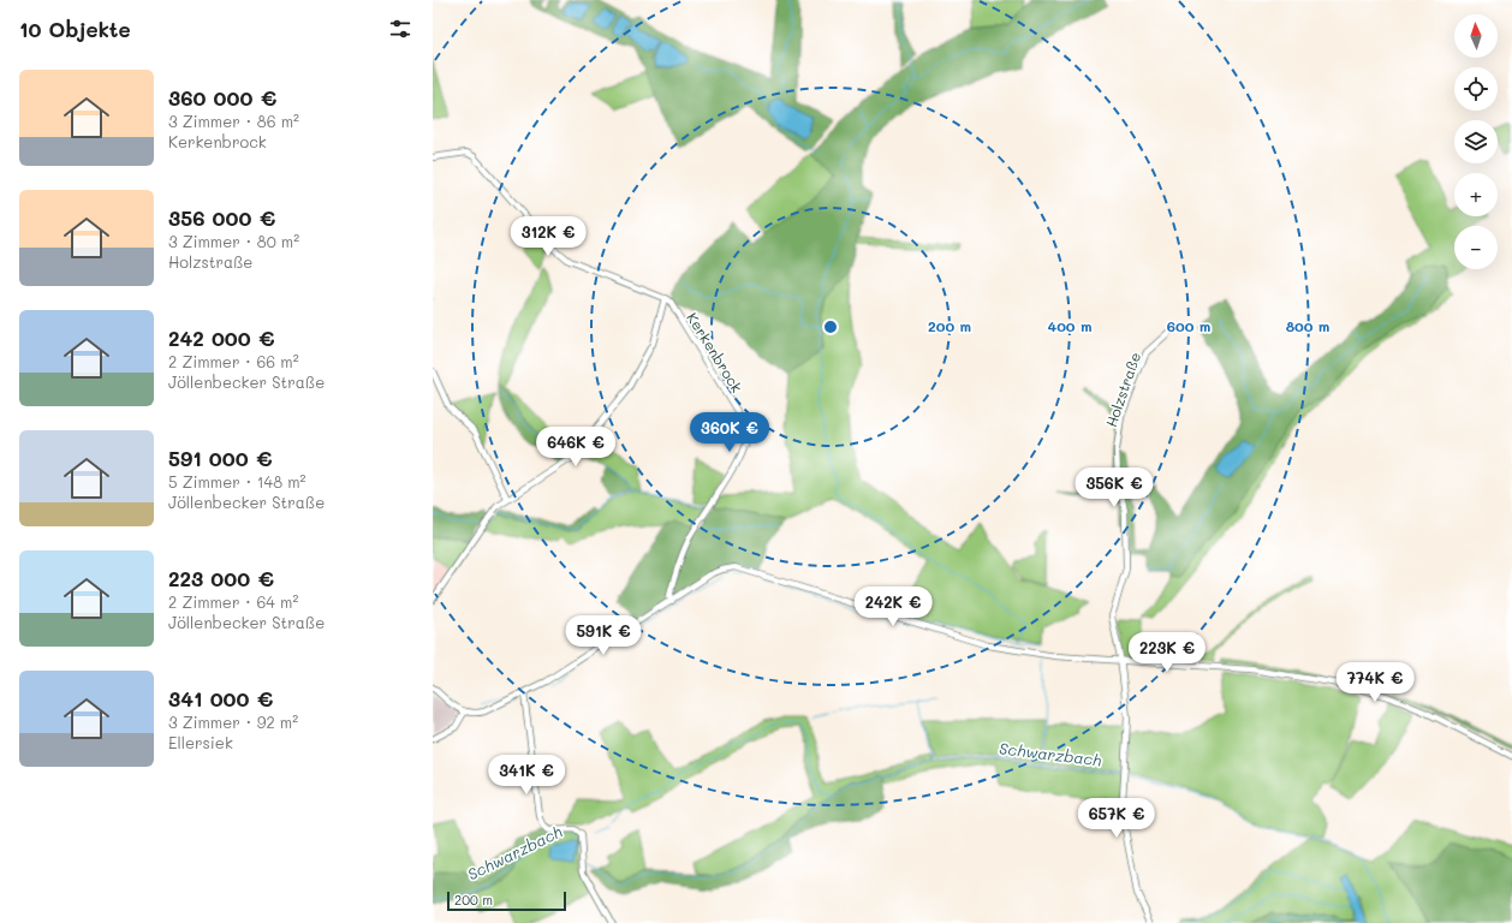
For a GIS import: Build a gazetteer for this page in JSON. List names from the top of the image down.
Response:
{
  "streets": {
    "street": ["Kerkenbrock", "Holzstraße"]
  },
  "water": ["Schwarzbach"],
  "scale_bar": "200 m",
  "north": "top",
  "page": {
    "heading": "10 Objekte",
    "map_buttons": ["+", "−"],
    "list": [
      {
        "name": "360 000 €",
        "note": "3 Zimmer · 86 m² · Kerkenbrock"
      },
      {
        "name": "356 000 €",
        "note": "3 Zimmer · 80 m² · Holzstraße"
      },
      {
        "name": "242 000 €",
        "note": "2 Zimmer · 66 m² · Jöllenbecker Straße"
      },
      {
        "name": "591 000 €",
        "note": "5 Zimmer · 148 m² · Jöllenbecker Straße"
      },
      {
        "name": "223 000 €",
        "note": "2 Zimmer · 64 m² · Jöllenbecker Straße"
      },
      {
        "name": "341 000 €",
        "note": "3 Zimmer · 92 m² · Ellersiek"
      }
    ],
    "price": [
      "312K €",
      "360K €",
      "646K €",
      "356K €",
      "242K €",
      "591K €",
      "223K €",
      "774K €",
      "341K €",
      "657K €"
    ],
    "scale": "200 m"
  },
  "rings": [
    "200 m",
    "400 m",
    "600 m",
    "800 m"
  ]
}
